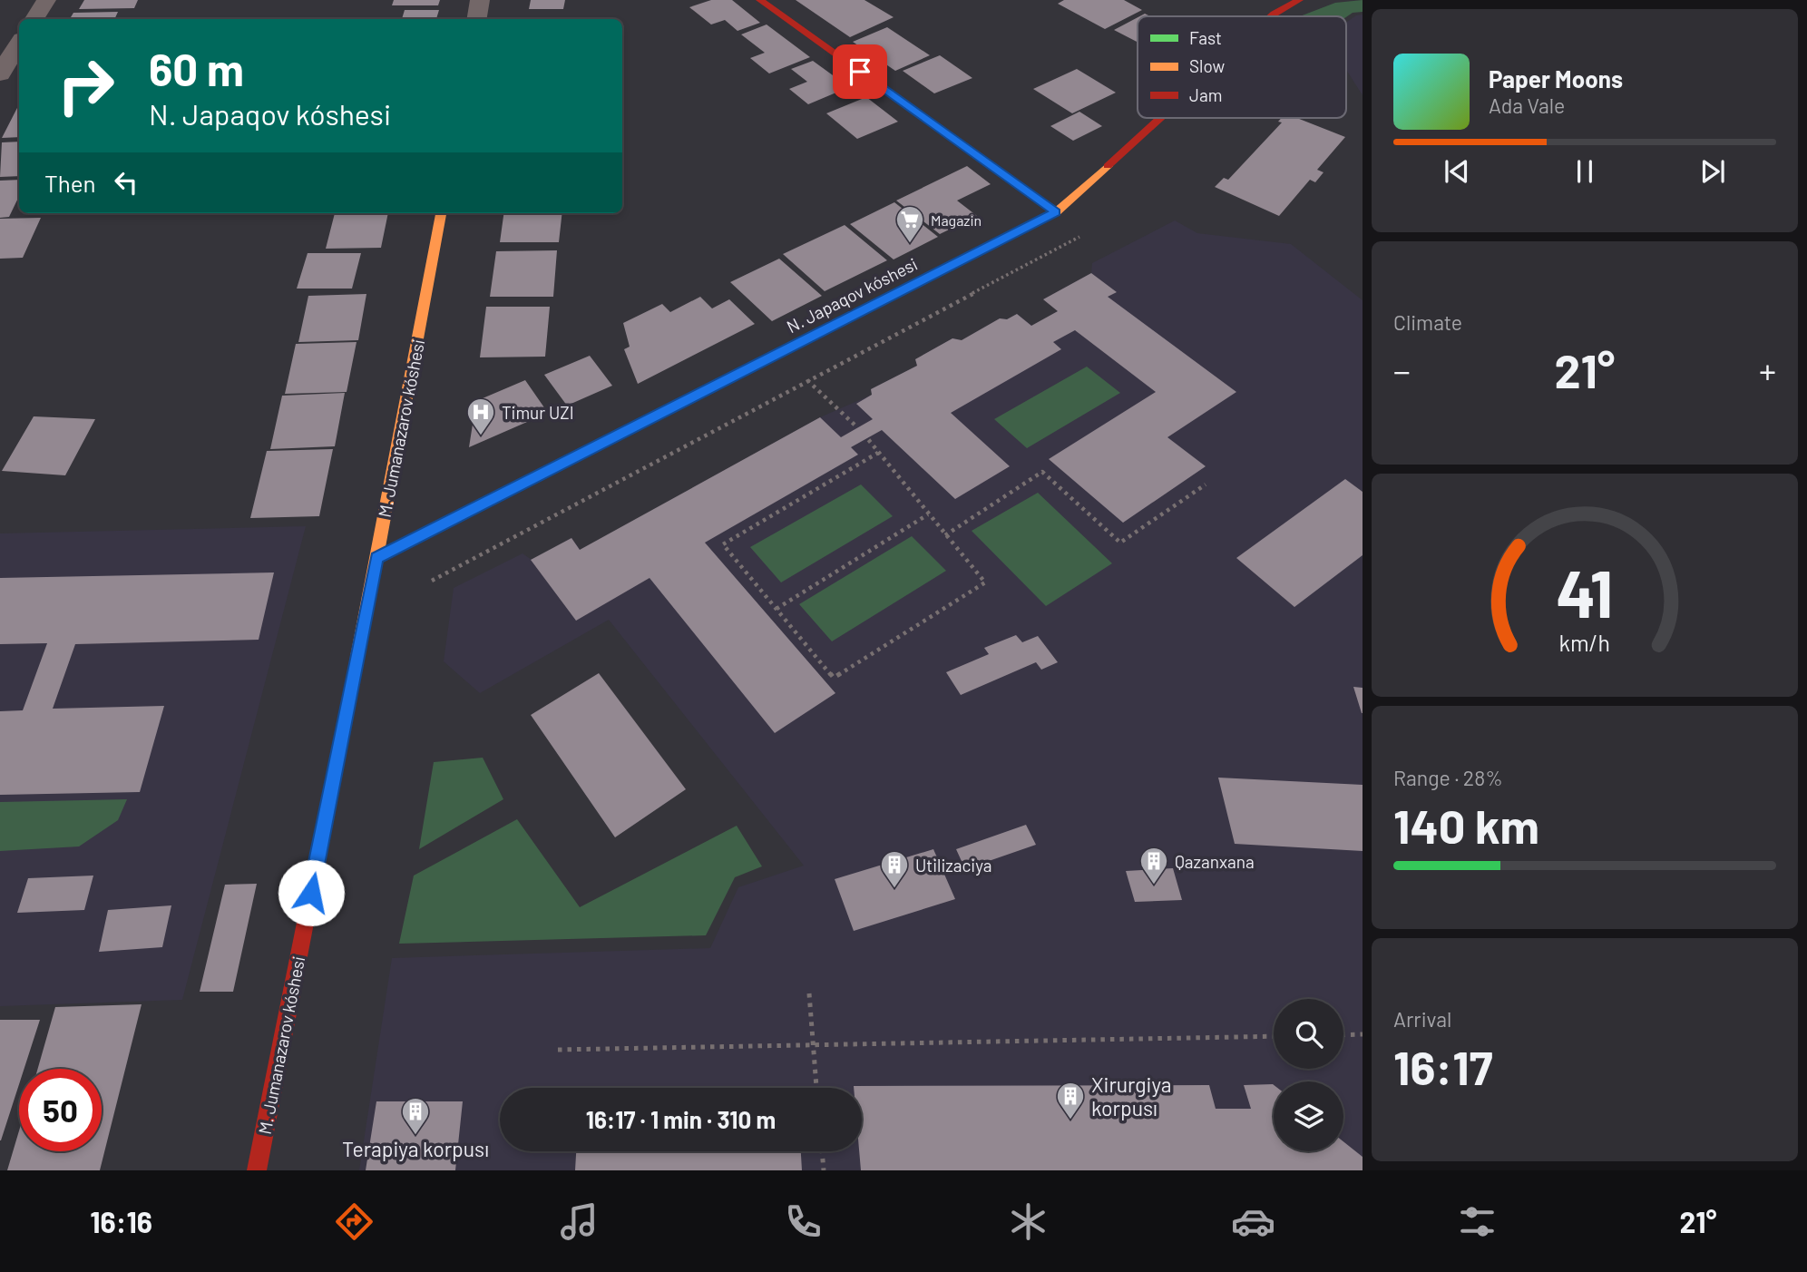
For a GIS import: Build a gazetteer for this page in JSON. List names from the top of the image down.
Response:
{
  "streets": {
    "main road": ["N. Japaqov kóshesi", "M. Jumanazarov kóshesi"]
  },
  "crossings": [
    ["N. Japaqov kóshesi", "M. Jumanazarov kóshesi"]
  ],
  "places": {
    "supermarket": ["Magazin"],
    "hospital": ["Timur UZI"],
    "building": [
      "Qazanxana",
      "Utilizaciya",
      "Xirurgiya korpusı",
      "Terapiya korpusı"
    ]
  },
  "legend": ["Fast", "Slow", "Jam"],
  "page": {
    "turn": ["60 m", "N. Japaqov kóshesi"],
    "song": ["Paper Moons", "Ada Vale"],
    "then": "Then",
    "tile": [
      "Climate",
      ["Range · 28%", "140 km"],
      ["Arrival", "16:17"]
    ],
    "heat": ["−", "21°", "+"],
    "limit": "50",
    "trip": "16:17 · 1 min · 310 m",
    "tabs": ["16:16", "21°"],
    "gauge": ["41", "km/h"]
  }
}
